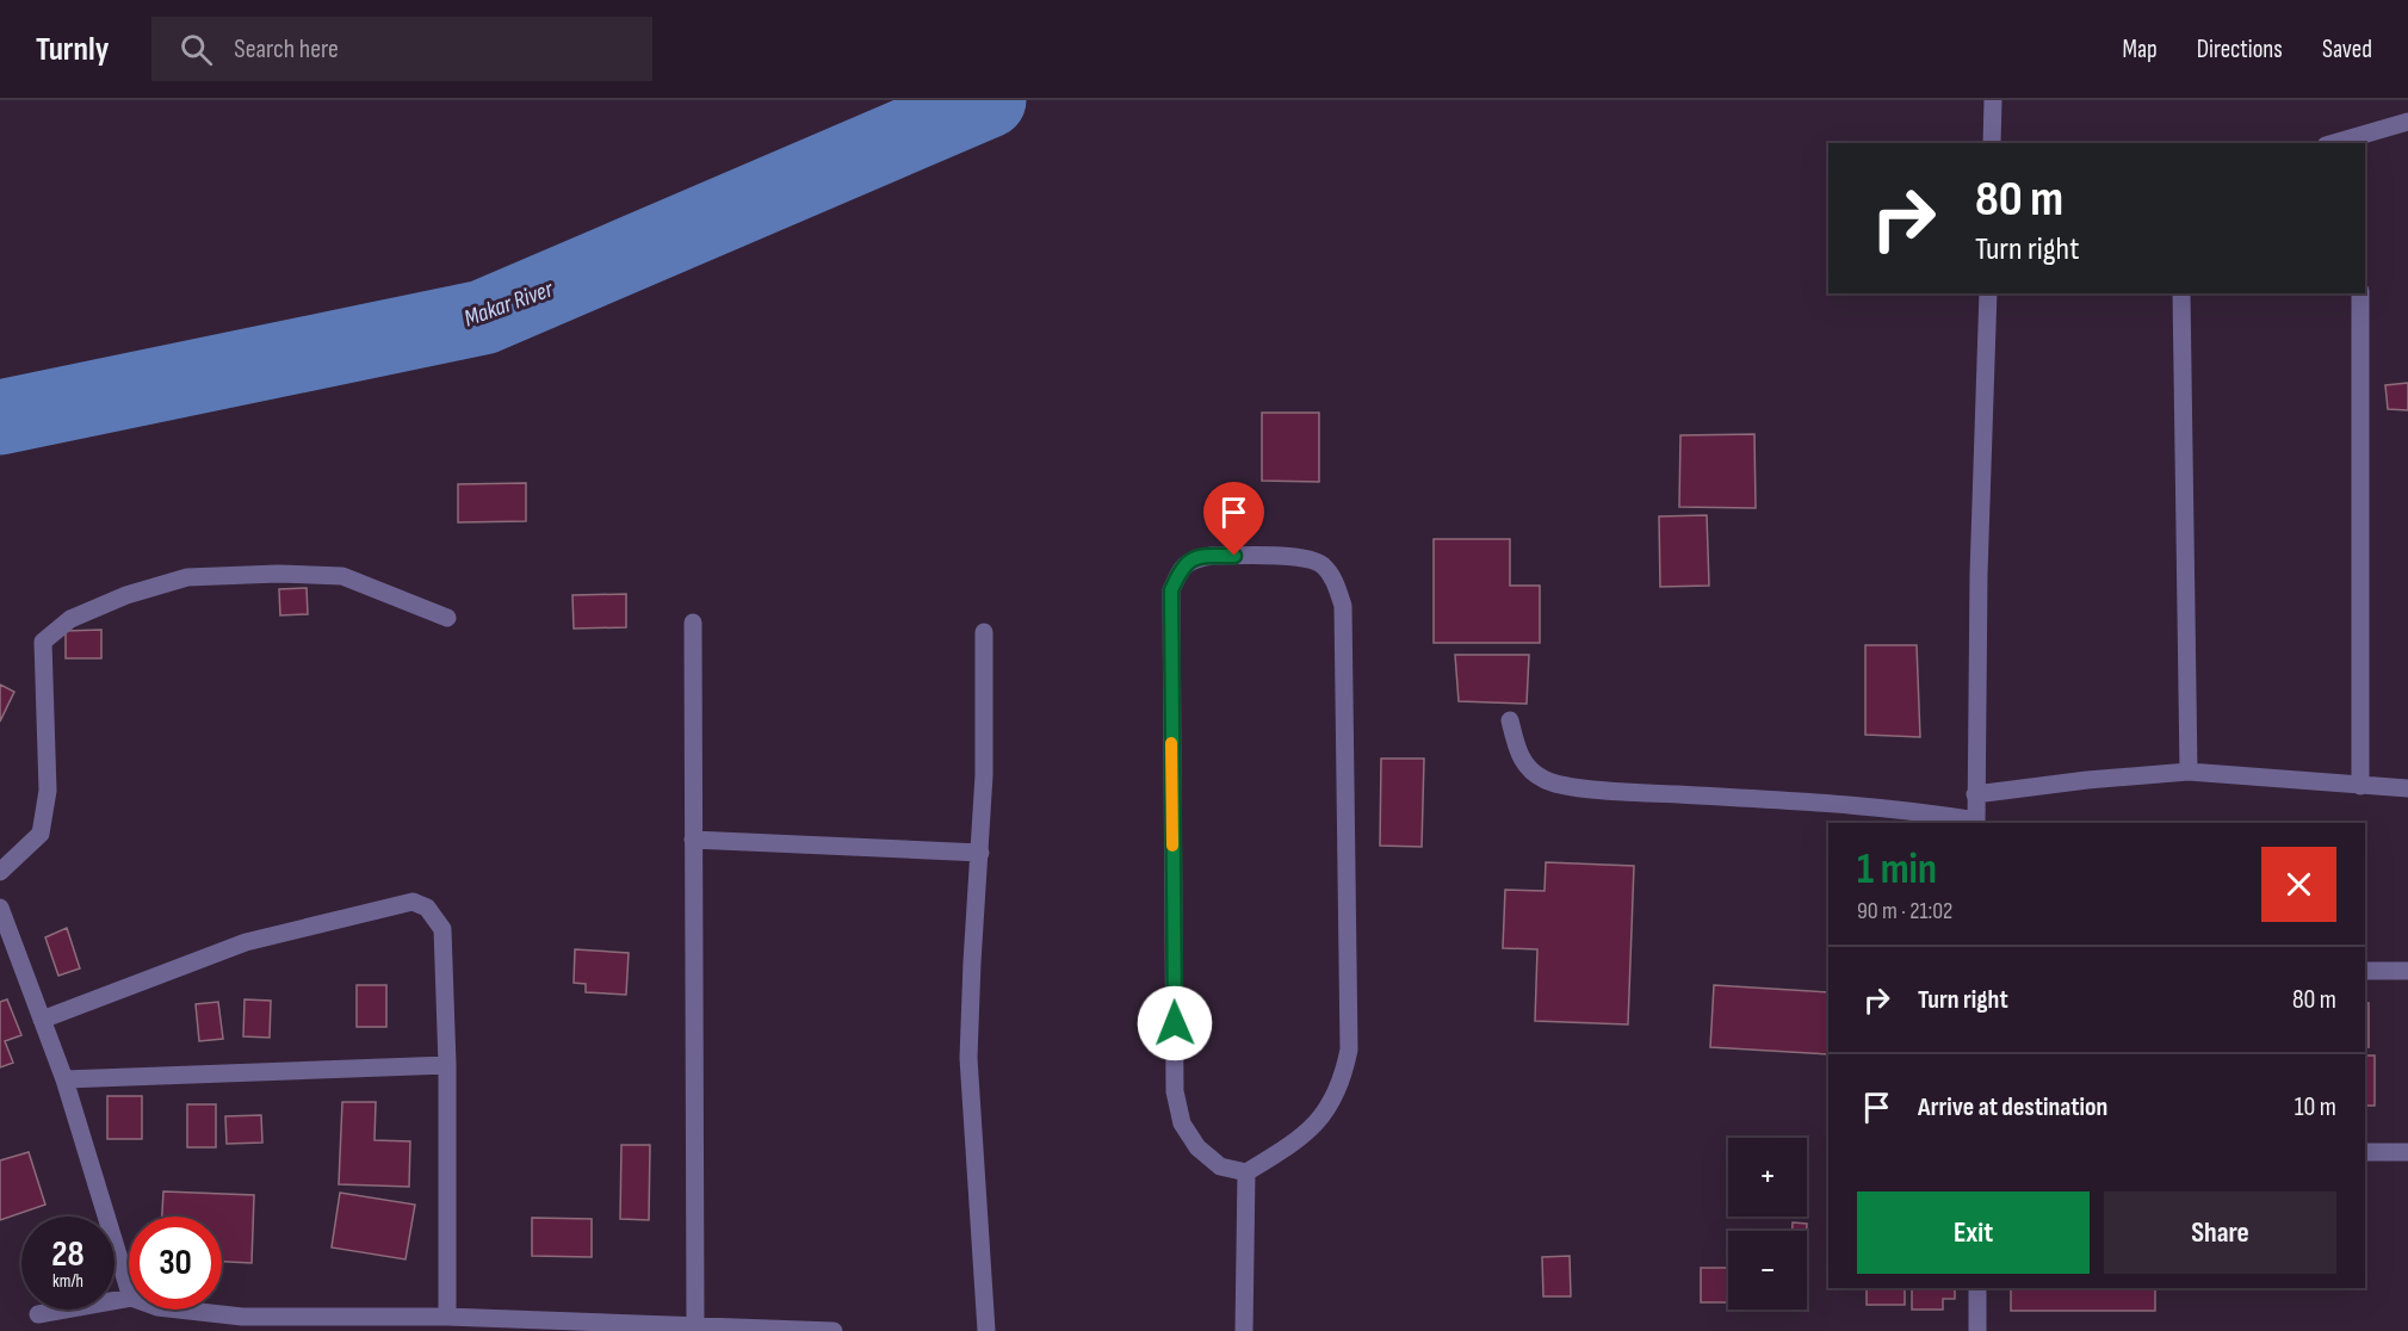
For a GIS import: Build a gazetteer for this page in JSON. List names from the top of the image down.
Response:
{
  "water": ["Makar River"],
  "page": {
    "header": "Turnly",
    "search": "Search here",
    "nav": ["Map", "Directions", "Saved"],
    "turn": ["80 m", "Turn right"],
    "heading": ["1 min", "90 m · 21:02"],
    "list": [
      {
        "name": "Turn right",
        "value": "80 m"
      },
      {
        "name": "Arrive at destination",
        "value": "10 m"
      }
    ],
    "map_buttons": ["+", "−"],
    "buttons": ["Exit", "Share"],
    "speed": "28 km/h",
    "limit": "30"
  }
}
